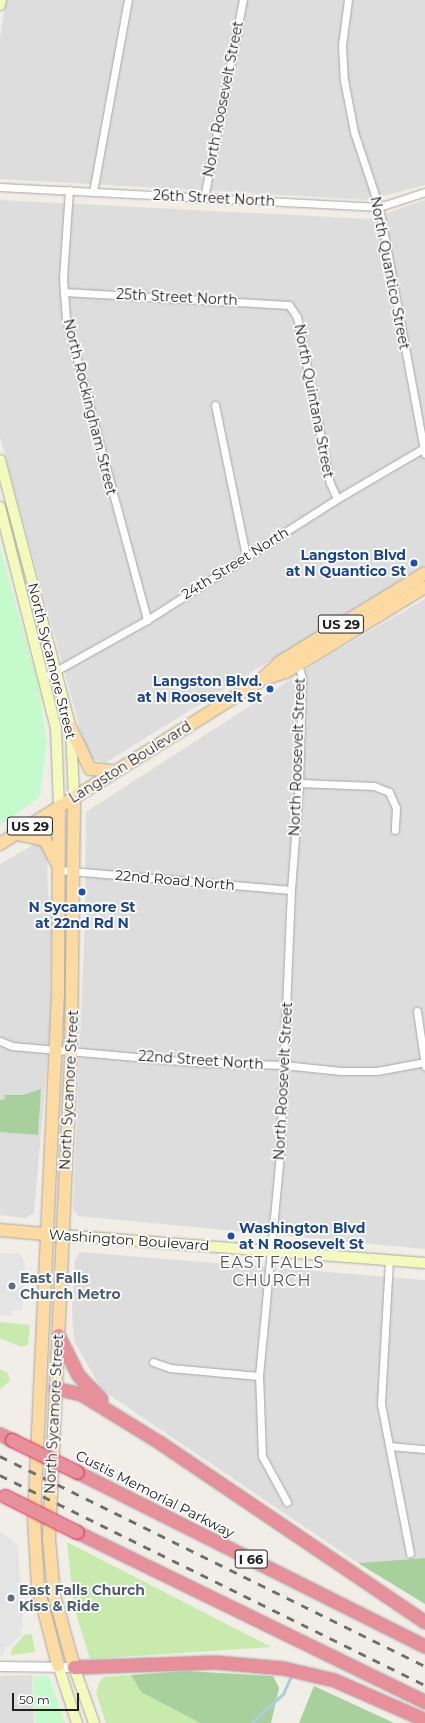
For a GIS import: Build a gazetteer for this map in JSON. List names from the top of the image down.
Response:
{
  "streets": {
    "highway": ["Custis Memorial Parkway", "I 66"],
    "main road": [
      "US 29",
      "North Sycamore Street",
      "Langston Boulevard",
      "Washington Boulevard"
    ],
    "street": [
      "North Roosevelt Street",
      "26th Street North",
      "North Quantico Street",
      "25th Street North",
      "North Quintana Street",
      "North Rockingham Street",
      "24th Street North",
      "22nd Road North",
      "22nd Street North"
    ]
  },
  "crossings": [
    ["North Roosevelt Street", "26th Street North"],
    ["North Roosevelt Street", "Langston Boulevard"],
    ["North Roosevelt Street", "22nd Road North"],
    ["North Roosevelt Street", "22nd Street North"],
    ["North Roosevelt Street", "Washington Boulevard"],
    ["26th Street North", "North Quantico Street"],
    ["26th Street North", "North Rockingham Street"],
    ["North Quantico Street", "24th Street North"],
    ["25th Street North", "North Quintana Street"],
    ["25th Street North", "North Rockingham Street"],
    ["North Quintana Street", "24th Street North"],
    ["North Rockingham Street", "24th Street North"],
    ["24th Street North", "North Sycamore Street"],
    ["North Sycamore Street", "Langston Boulevard"],
    ["North Sycamore Street", "22nd Road North"],
    ["North Sycamore Street", "22nd Street North"],
    ["North Sycamore Street", "Washington Boulevard"]
  ],
  "districts": ["EAST FALLS CHURCH"],
  "places": [
    "Langston Blvd at N Quantico St",
    "Langston Blvd. at N Roosevelt St",
    "N Sycamore St at 22nd Rd N",
    "Washington Blvd at N Roosevelt St",
    "East Falls Church Metro",
    "East Falls Church Kiss & Ride"
  ],
  "scale_bar": "50 m"
}
